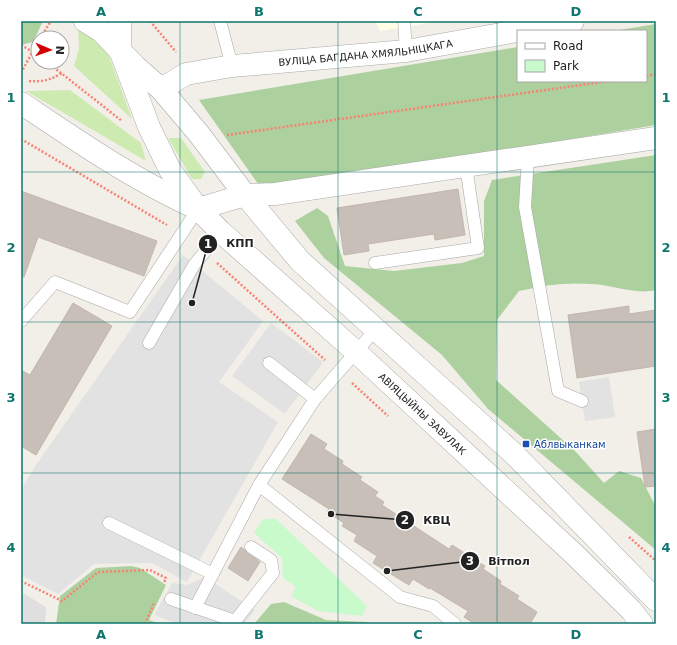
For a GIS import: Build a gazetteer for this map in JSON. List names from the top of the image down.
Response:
{
  "streets": {
    "street": ["ВУЛІЦА БАГДАНА ХМЯЛЬНІЦКАГА", "АВІЯЦЫЙНЫ ЗАВУЛАК"]
  },
  "places": {
    "other": ["КПП", "КВЦ", "Вітпол"],
    "transit": ["Аблвыканкам"]
  },
  "legend": ["Road", "Park"],
  "north": "right",
  "grid": {
    "columns": [
      "A",
      "B",
      "C",
      "D"
    ],
    "rows": [
      "1",
      "2",
      "3",
      "4"
    ]
  }
}
